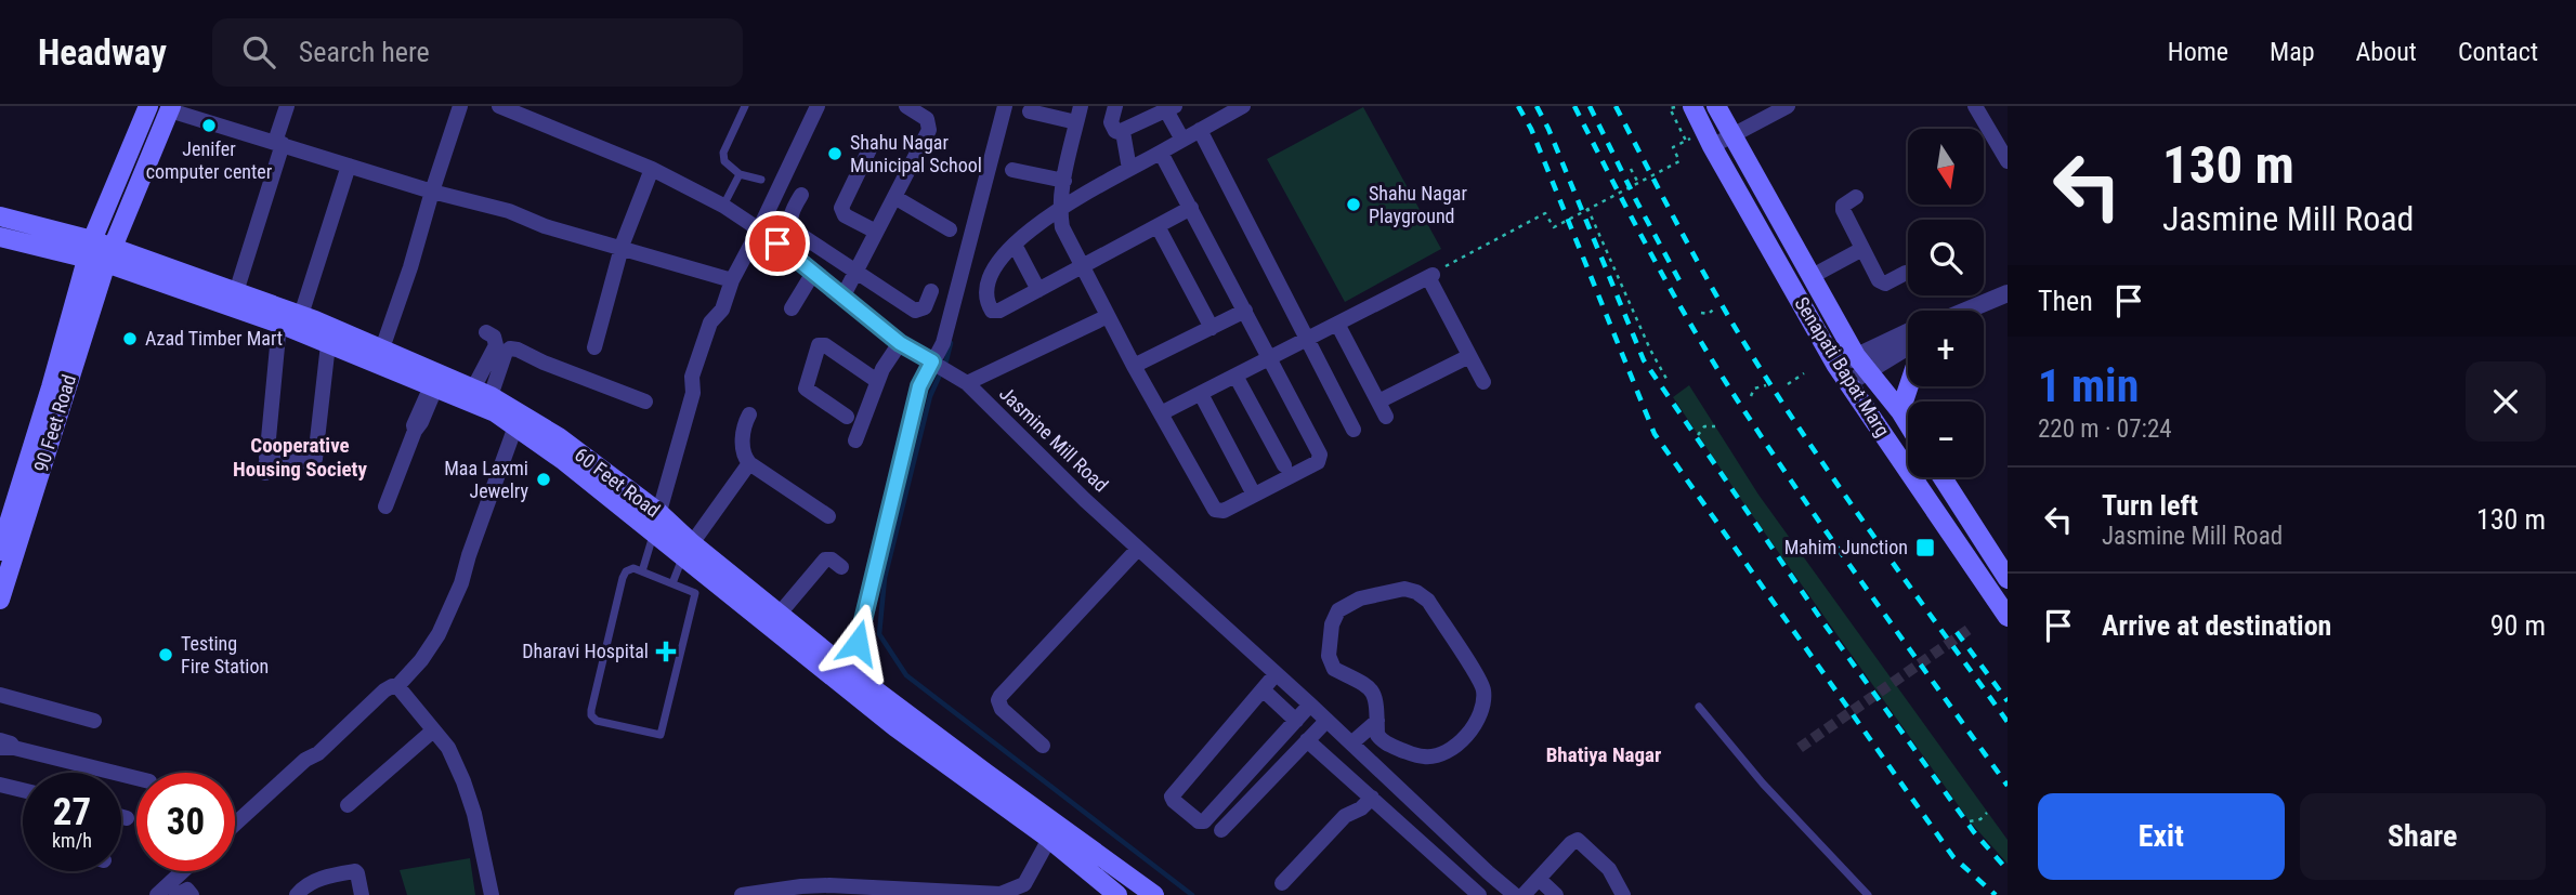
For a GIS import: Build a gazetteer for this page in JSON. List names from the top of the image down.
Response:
{
  "streets": {
    "main road": ["Senapati Bapat Marg", "90 Feet Road", "60 Feet Road"],
    "street": ["Jasmine Mill Road"]
  },
  "crossings": [
    ["90 Feet Road", "60 Feet Road"]
  ],
  "districts": ["Cooperative Housing Society", "Bhatiya Nagar"],
  "places": {
    "other": [
      "Jenifer computer center",
      "Shahu Nagar Municipal School",
      "Shahu Nagar Playground",
      "Azad Timber Mart",
      "Maa Laxmi Jewelry",
      "Testing Fire Station"
    ],
    "transit": ["Mahim Junction"],
    "health": ["Dharavi Hospital"]
  },
  "north": "bottom",
  "page": {
    "header": "Headway",
    "search": "Search here",
    "nav": [
      "Home",
      "Map",
      "About",
      "Contact"
    ],
    "turn": ["130 m", "Jasmine Mill Road"],
    "map_buttons": ["+", "−"],
    "then": "Then",
    "heading": ["1 min", "220 m · 07:24"],
    "list": [
      {
        "name": "Turn left",
        "note": "Jasmine Mill Road",
        "value": "130 m"
      },
      {
        "name": "Arrive at destination",
        "value": "90 m"
      }
    ],
    "speed": "27 km/h",
    "limit": "30",
    "buttons": ["Exit", "Share"]
  }
}
